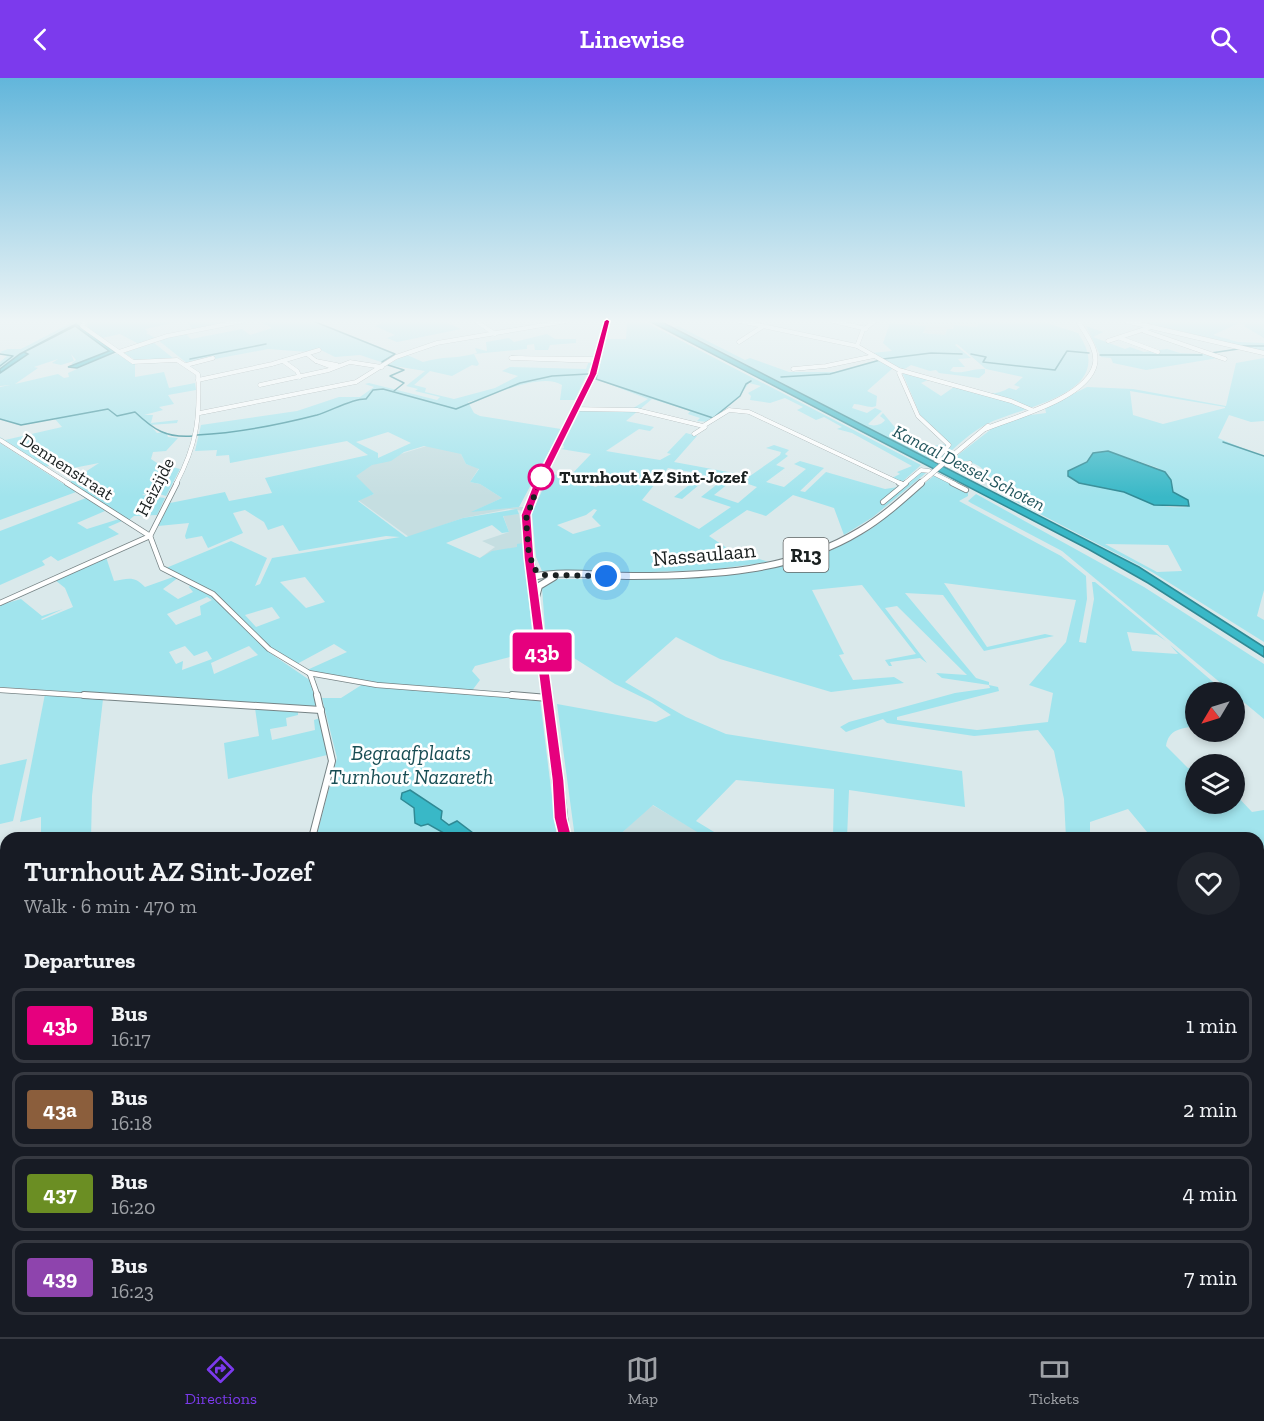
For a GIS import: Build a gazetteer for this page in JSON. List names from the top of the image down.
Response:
{
  "streets": {
    "main road": ["Nassaulaan", "R13"],
    "street": ["Dennenstraat", "Heizijde"]
  },
  "crossings": [
    ["Dennenstraat", "Heizijde"]
  ],
  "water": ["Kanaal Dessel-Schoten"],
  "parks": ["Begraafplaats Turnhout Nazareth"],
  "places": ["Turnhout AZ Sint-Jozef"],
  "lines": ["bus line 43b"],
  "north": "bottom left",
  "page": {
    "header": "Linewise",
    "on_map": "43b",
    "heading": [
      ["Turnhout AZ Sint-Jozef", "Walk · 6 min · 470 m"],
      "Departures"
    ],
    "list": [
      {
        "mark": "43b",
        "name": "Bus",
        "note": "16:17",
        "value": "1 min"
      },
      {
        "mark": "43a",
        "name": "Bus",
        "note": "16:18",
        "value": "2 min"
      },
      {
        "mark": "437",
        "name": "Bus",
        "note": "16:20",
        "value": "4 min"
      },
      {
        "mark": "439",
        "name": "Bus",
        "note": "16:23",
        "value": "7 min"
      }
    ],
    "tabs": ["Directions", "Map", "Tickets"]
  }
}
